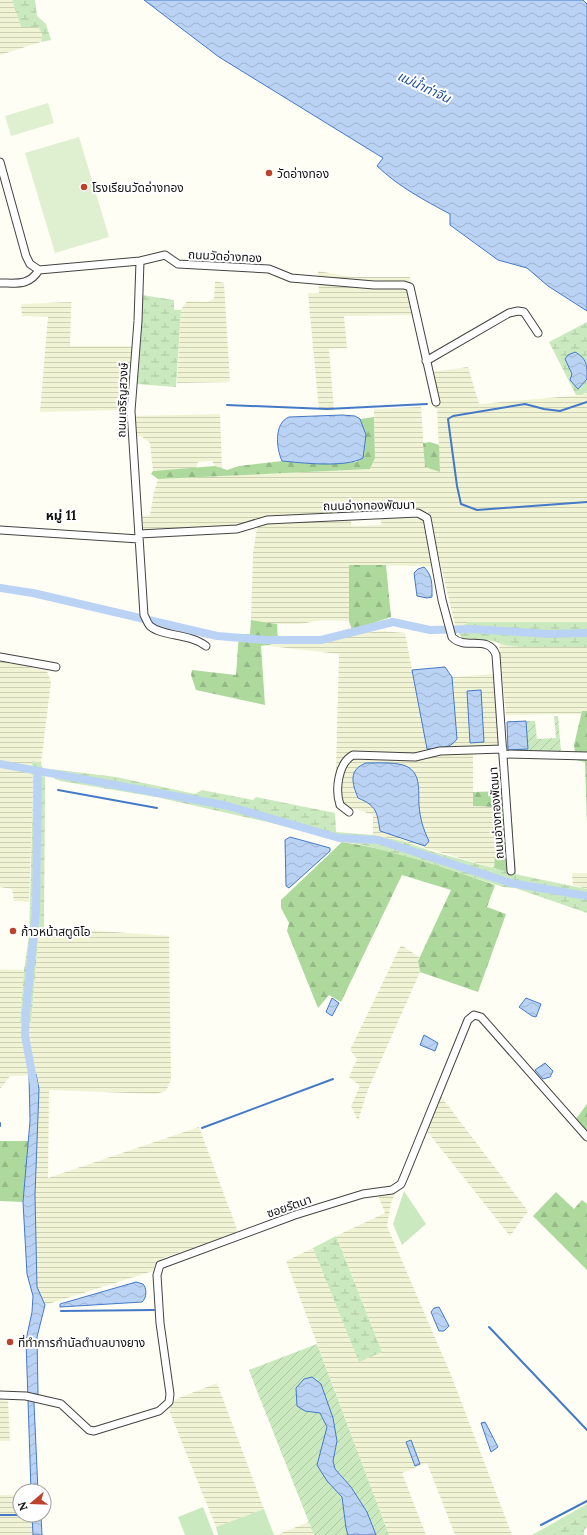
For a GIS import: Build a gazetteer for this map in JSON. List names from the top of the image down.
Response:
{
  "streets": {
    "street": [
      "ถนนวัดอ่างทอง",
      "ถนนเจริญสวงษ์",
      "ถนนอ่างทองพัฒนา",
      "ซอยรัตนา"
    ]
  },
  "crossings": [
    ["ถนนวัดอ่างทอง", "ถนนเจริญสวงษ์"],
    ["ถนนเจริญสวงษ์", "ถนนอ่างทองพัฒนา"]
  ],
  "districts": ["หมู่ 11"],
  "water": ["แม่น้ำท่าจีน"],
  "places": [
    "วัดอ่างทอง",
    "โรงเรียนวัดอ่างทอง",
    "ก้าวหน้าสตูดิโอ",
    "ที่ทำการกำนัลตำบลบางยาง"
  ],
  "north": "left"
}
